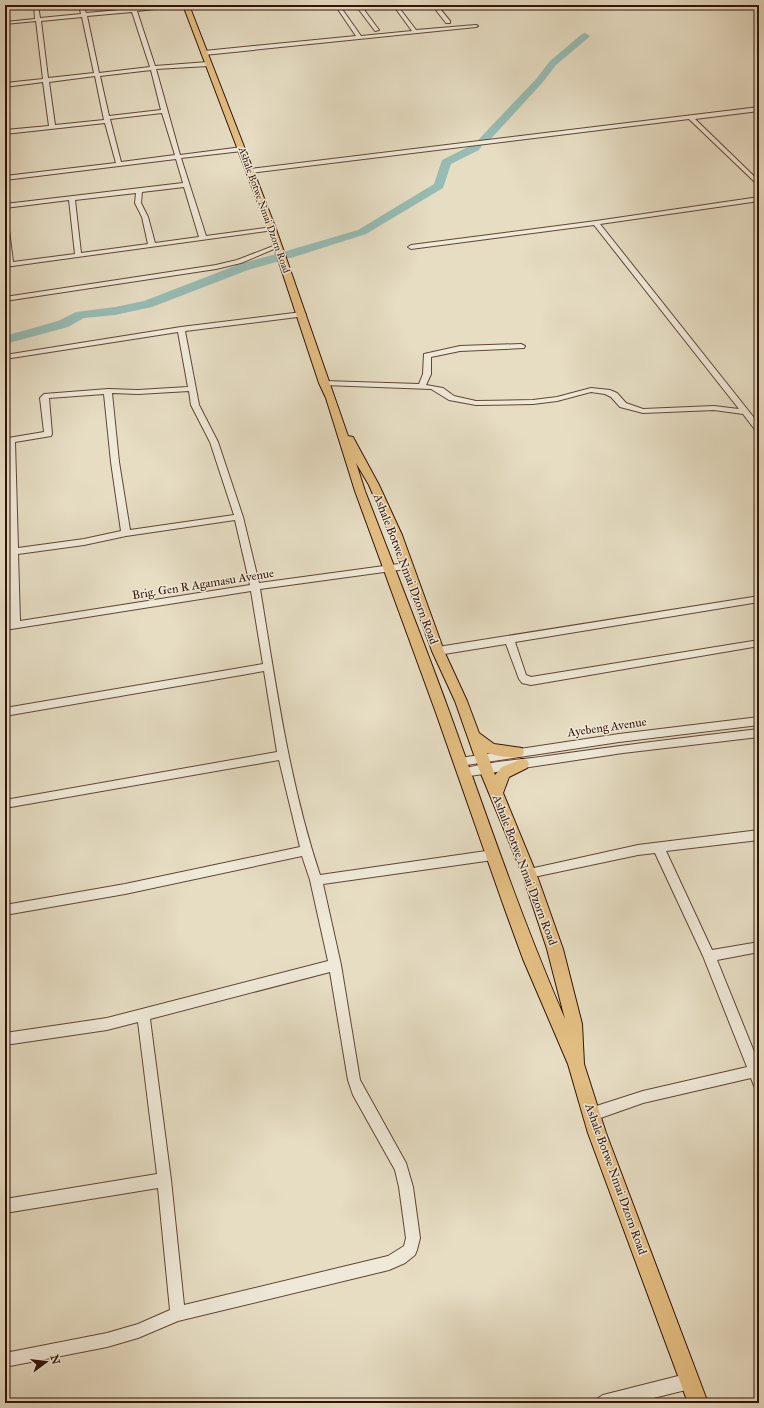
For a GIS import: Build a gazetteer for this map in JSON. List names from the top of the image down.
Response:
{
  "streets": {
    "main road": ["Ashale Botwe Nmai Dzorn Road"],
    "street": ["Brig. Gen R Agamasu Avenue", "Ayebeng Avenue"]
  },
  "crossings": [
    ["Ashale Botwe Nmai Dzorn Road", "Brig. Gen R Agamasu Avenue"],
    ["Ashale Botwe Nmai Dzorn Road", "Ayebeng Avenue"]
  ],
  "north": "right"
}
